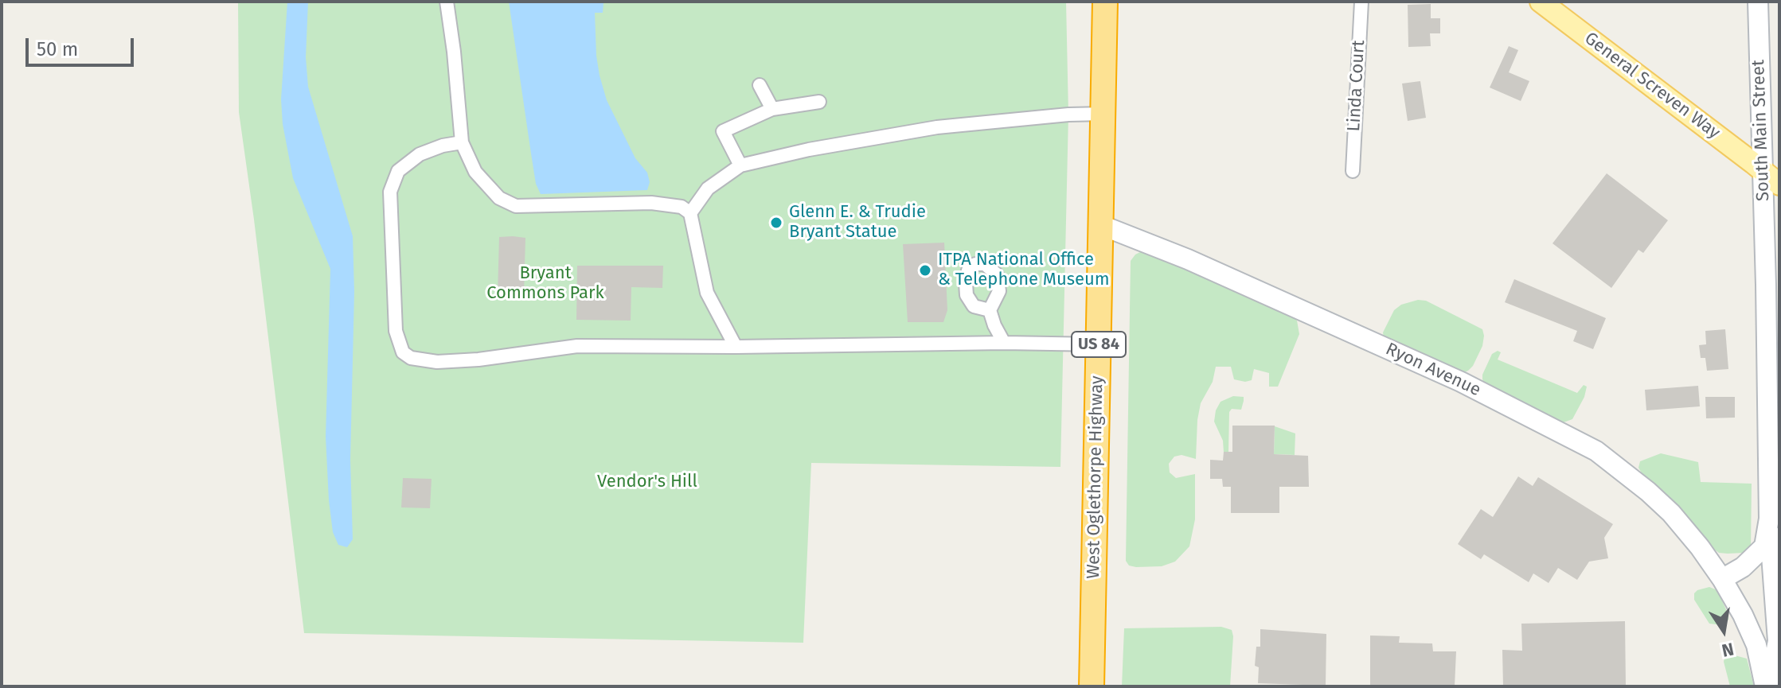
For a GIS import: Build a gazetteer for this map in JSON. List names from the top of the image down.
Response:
{
  "streets": {
    "highway": ["US 84", "West Oglethorpe Highway"],
    "main road": ["General Screven Way"],
    "street": ["Linda Court", "South Main Street", "Ryon Avenue"]
  },
  "crossings": [
    ["General Screven Way", "South Main Street"],
    ["South Main Street", "Ryon Avenue"],
    ["Ryon Avenue", "West Oglethorpe Highway"]
  ],
  "parks": ["Bryant Commons Park", "Vendor's Hill"],
  "places": ["Glenn E. & Trudie Bryant Statue", "ITPA National Office & Telephone Museum"],
  "scale_bar": "50 m",
  "north": "bottom"
}
